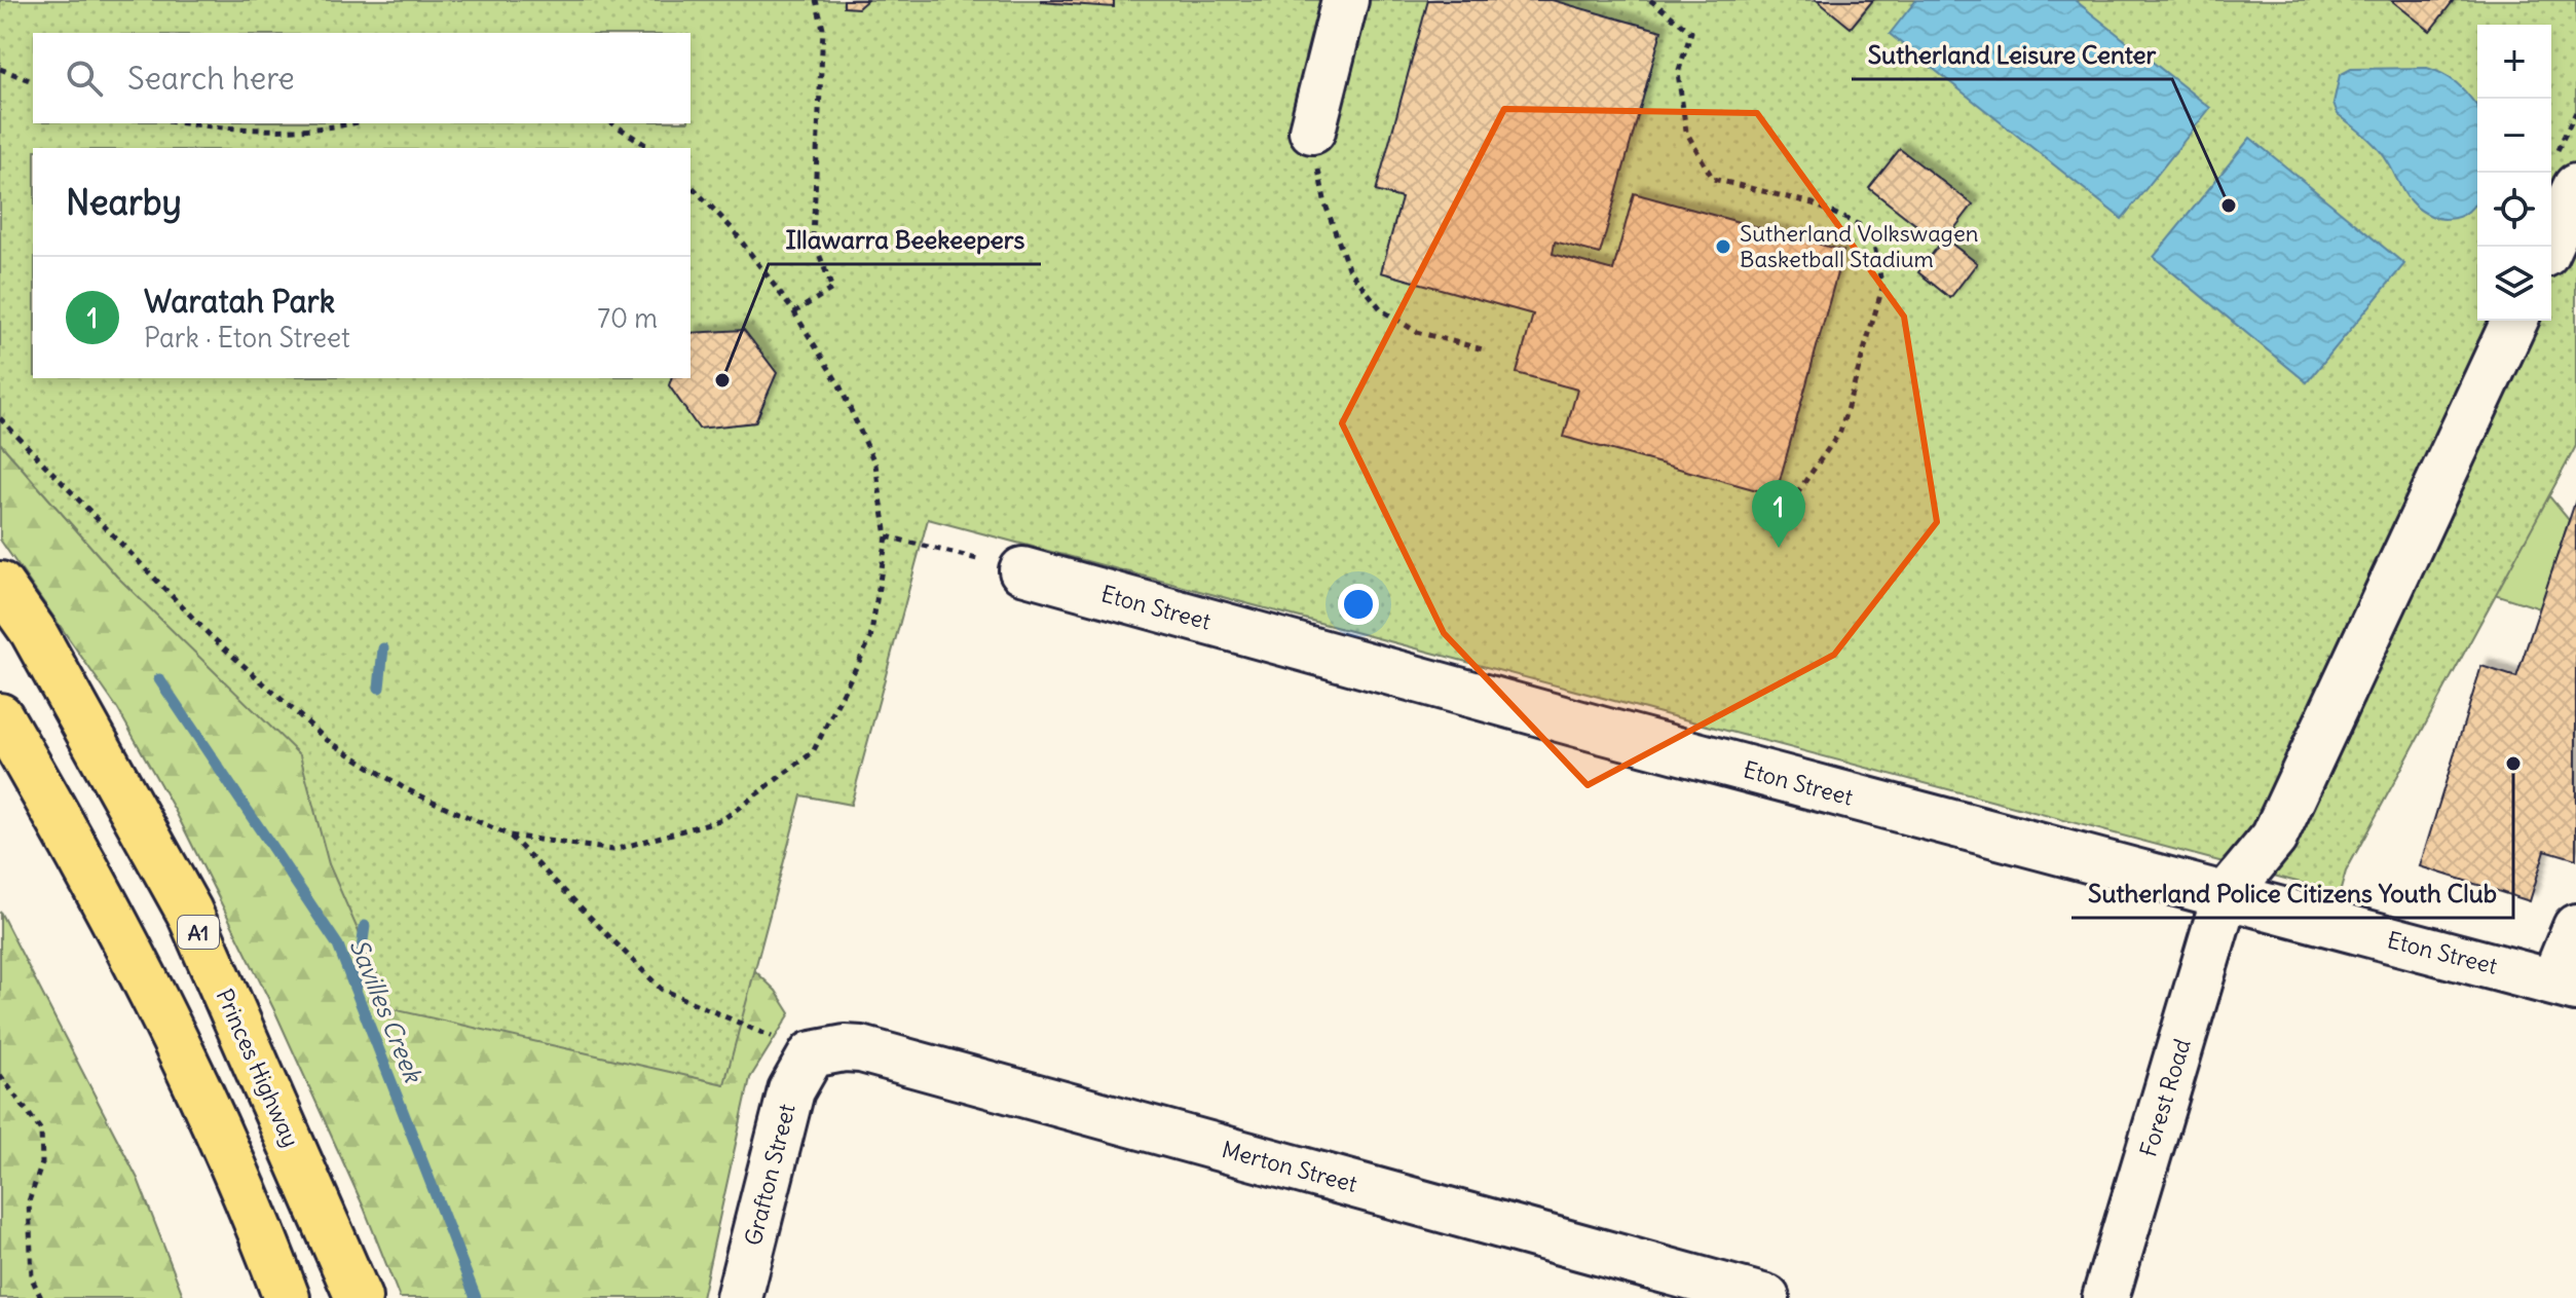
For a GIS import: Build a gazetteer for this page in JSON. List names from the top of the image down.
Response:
{
  "streets": {
    "highway": ["A1", "Princes Highway"],
    "street": [
      "Eton Street",
      "Forest Road",
      "Merton Street",
      "Grafton Street"
    ]
  },
  "crossings": [
    ["Eton Street", "Forest Road"],
    ["Merton Street", "Grafton Street"]
  ],
  "water": ["Savilles Creek"],
  "places": [
    "Sutherland Leisure Center",
    "Sutherland Volkswagen Basketball Stadium",
    "Illawarra Beekeepers",
    "Sutherland Police Citizens Youth Club"
  ],
  "page": {
    "map_buttons": ["+", "−"],
    "search": "Search here",
    "heading": "Nearby",
    "list": [
      {
        "mark": "1",
        "name": "Waratah Park",
        "note": "Park · Eton Street",
        "value": "70 m"
      }
    ],
    "pins": "1"
  }
}
